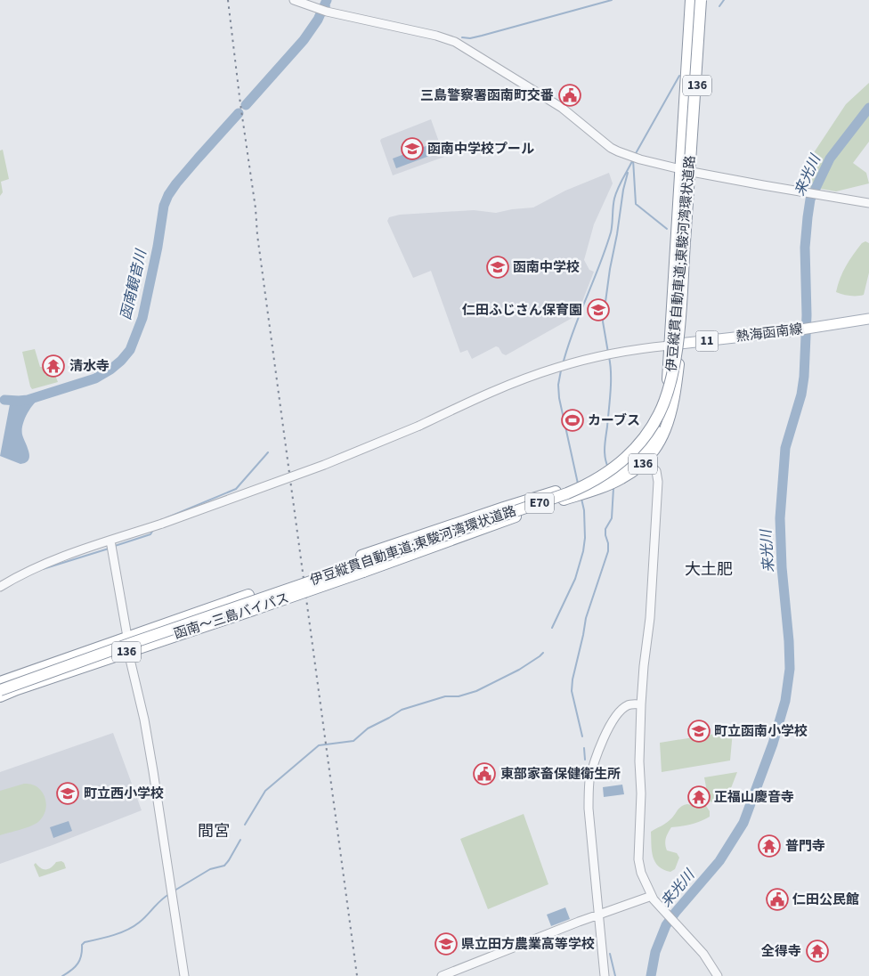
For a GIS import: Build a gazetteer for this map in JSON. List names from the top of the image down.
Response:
{
  "streets": {
    "highway": [
      "136",
      "伊豆縦貫自動車道;東駿河湾環状道路",
      "E70",
      "函南～三島バイパス"
    ],
    "main road": ["熱海函南線", "11"]
  },
  "crossings": [
    ["熱海函南線", "函南～三島バイパス"]
  ],
  "districts": ["大土肥", "間宮"],
  "water": ["来光川", "函南観音川"],
  "places": {
    "public building": ["三島警察署函南町交番", "東部家畜保健衛生所", "仁田公民館"],
    "school or university": [
      "函南中学校プール",
      "函南中学校",
      "仁田ふじさん保育園",
      "町立函南小学校",
      "町立西小学校",
      "県立田方農業高等学校"
    ],
    "temple": [
      "清水寺",
      "正福山慶音寺",
      "普門寺",
      "全得寺"
    ],
    "sports": ["カーブス"]
  }
}
